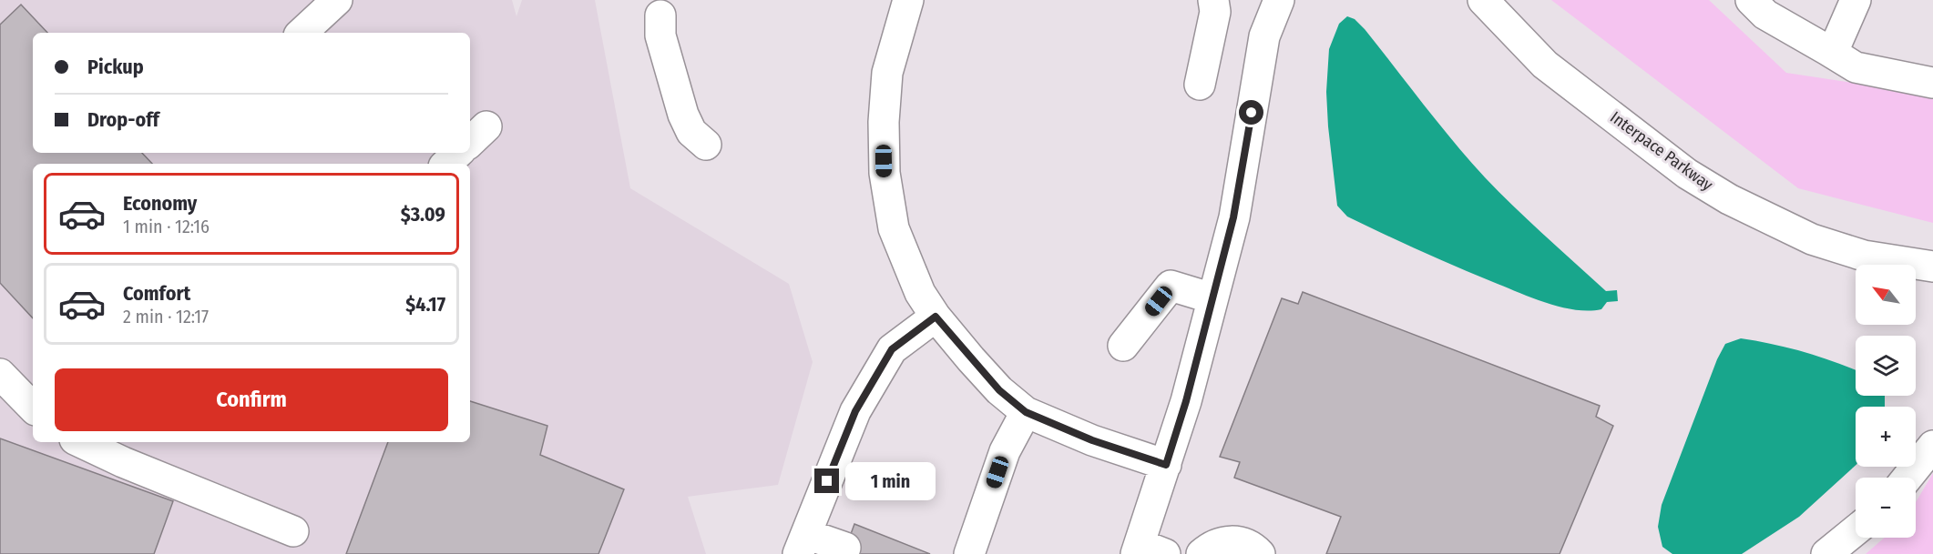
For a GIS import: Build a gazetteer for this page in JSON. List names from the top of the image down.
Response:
{
  "streets": {
    "street": ["Interpace Parkway"]
  },
  "north": "top left",
  "page": {
    "banner": ["Pickup", "Drop-off"],
    "list": [
      {
        "name": "Economy",
        "note": "1 min · 12:16",
        "value": "$3.09"
      },
      {
        "name": "Comfort",
        "note": "2 min · 12:17",
        "value": "$4.17"
      }
    ],
    "map_buttons": ["+", "−"],
    "buttons": "Confirm",
    "bubble": "1 min"
  }
}
